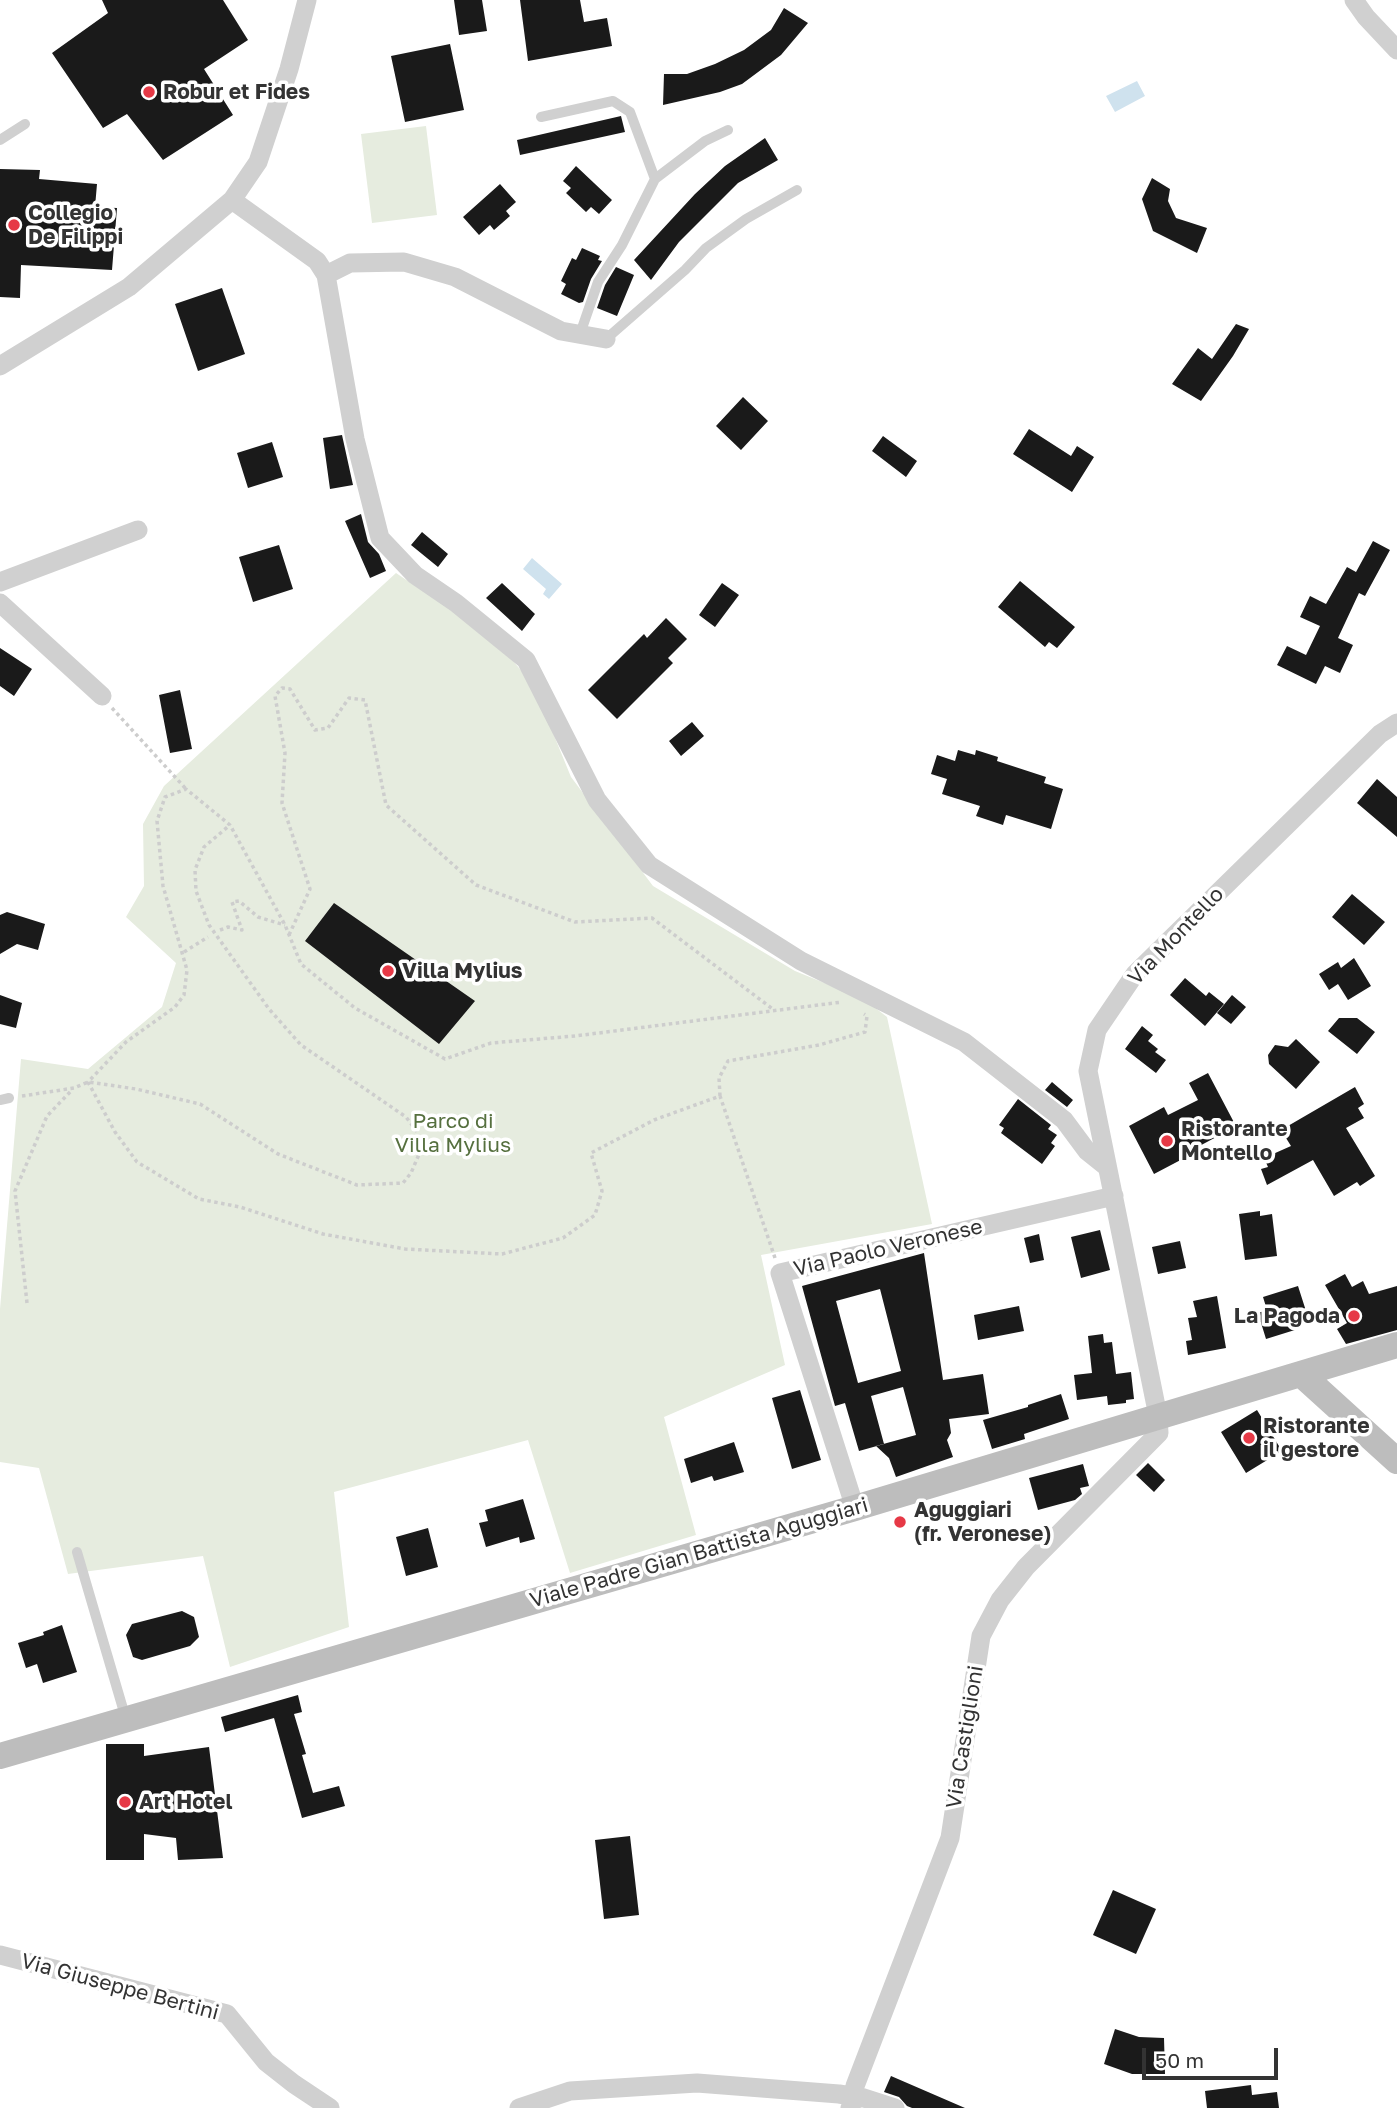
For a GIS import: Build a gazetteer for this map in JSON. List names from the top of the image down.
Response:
{
  "streets": {
    "main road": ["Viale Padre Gian Battista Aguggiari"],
    "street": [
      "Via Montello",
      "Via Paolo Veronese",
      "Via Castiglioni",
      "Via Giuseppe Bertini"
    ]
  },
  "crossings": [
    ["Via Montello", "Via Paolo Veronese"],
    ["Via Montello", "Viale Padre Gian Battista Aguggiari"],
    ["Via Montello", "Via Castiglioni"],
    ["Via Paolo Veronese", "Viale Padre Gian Battista Aguggiari"],
    ["Viale Padre Gian Battista Aguggiari", "Via Castiglioni"]
  ],
  "parks": ["Parco di Villa Mylius"],
  "places": [
    "Robur et Fides",
    "Collegio De Filippi",
    "Villa Mylius",
    "Ristorante Montello",
    "La Pagoda",
    "Ristorante il gestore",
    "Aguggiari (fr. Veronese)",
    "Art Hotel"
  ],
  "scale_bar": "50 m"
}
